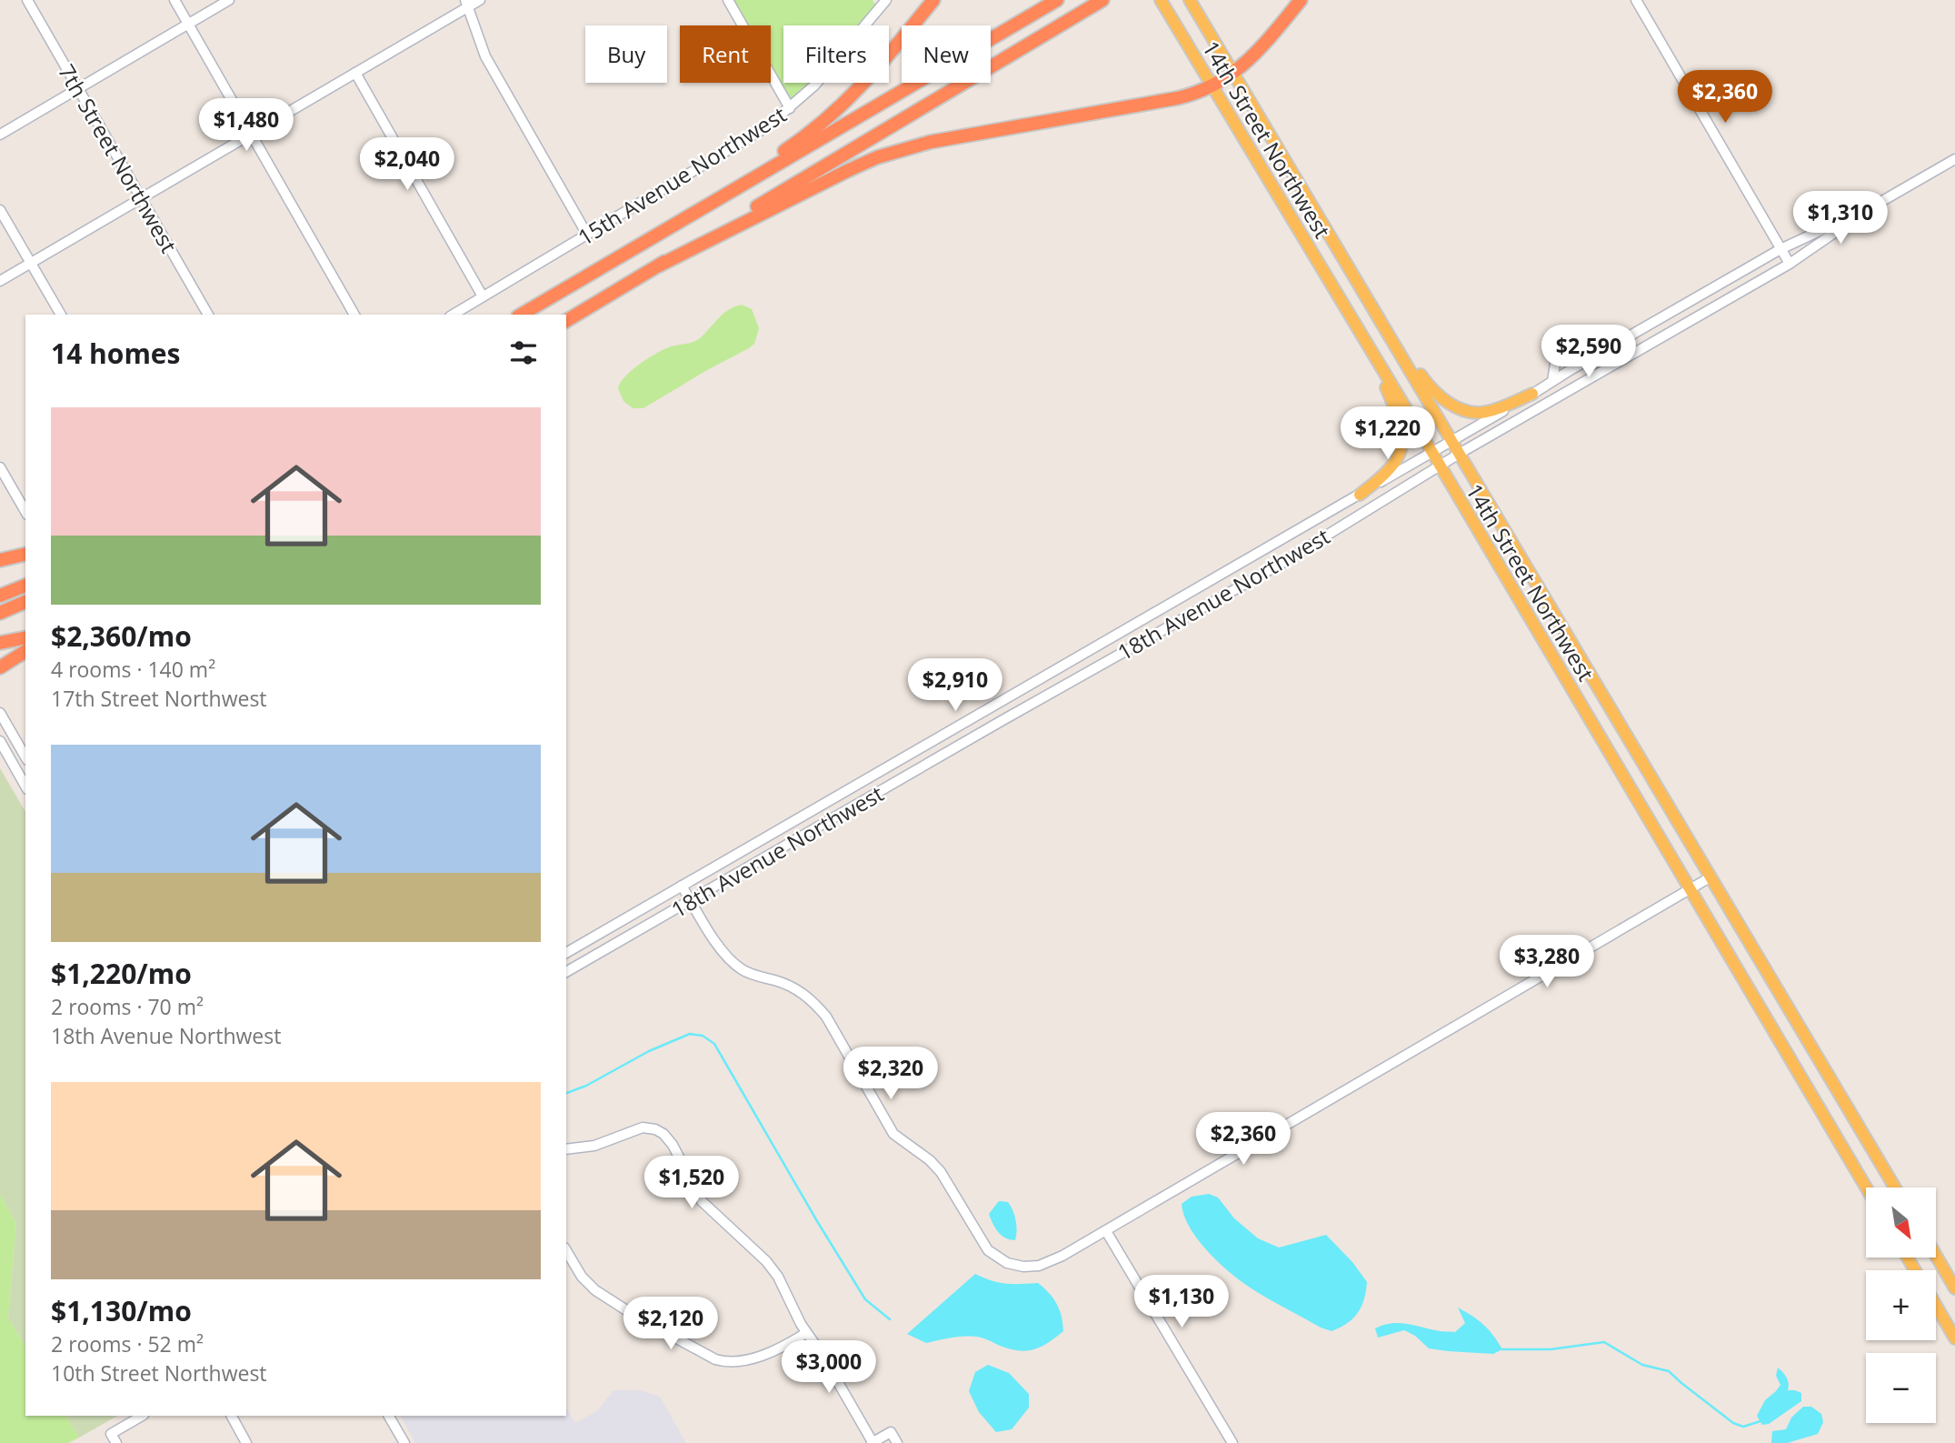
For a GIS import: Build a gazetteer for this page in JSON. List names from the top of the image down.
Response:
{
  "streets": {
    "main road": ["14th Street Northwest"],
    "street": ["7th Street Northwest", "15th Avenue Northwest", "18th Avenue Northwest"]
  },
  "crossings": [
    ["14th Street Northwest", "18th Avenue Northwest"]
  ],
  "north": "bottom right",
  "page": {
    "chip": [
      "Buy",
      "Rent",
      "Filters",
      "New"
    ],
    "price": [
      "$2,360",
      "$1,480",
      "$2,040",
      "$1,310",
      "$2,590",
      "$1,220",
      "$2,910",
      "$3,280",
      "$2,320",
      "$2,360",
      "$1,520",
      "$1,130",
      "$2,120",
      "$3,000"
    ],
    "heading": "14 homes",
    "list": [
      {
        "name": "$2,360/mo",
        "note": "4 rooms · 140 m² · 17th Street Northwest"
      },
      {
        "name": "$1,220/mo",
        "note": "2 rooms · 70 m² · 18th Avenue Northwest"
      },
      {
        "name": "$1,130/mo",
        "note": "2 rooms · 52 m² · 10th Street Northwest"
      }
    ],
    "map_buttons": ["+", "−"]
  }
}
